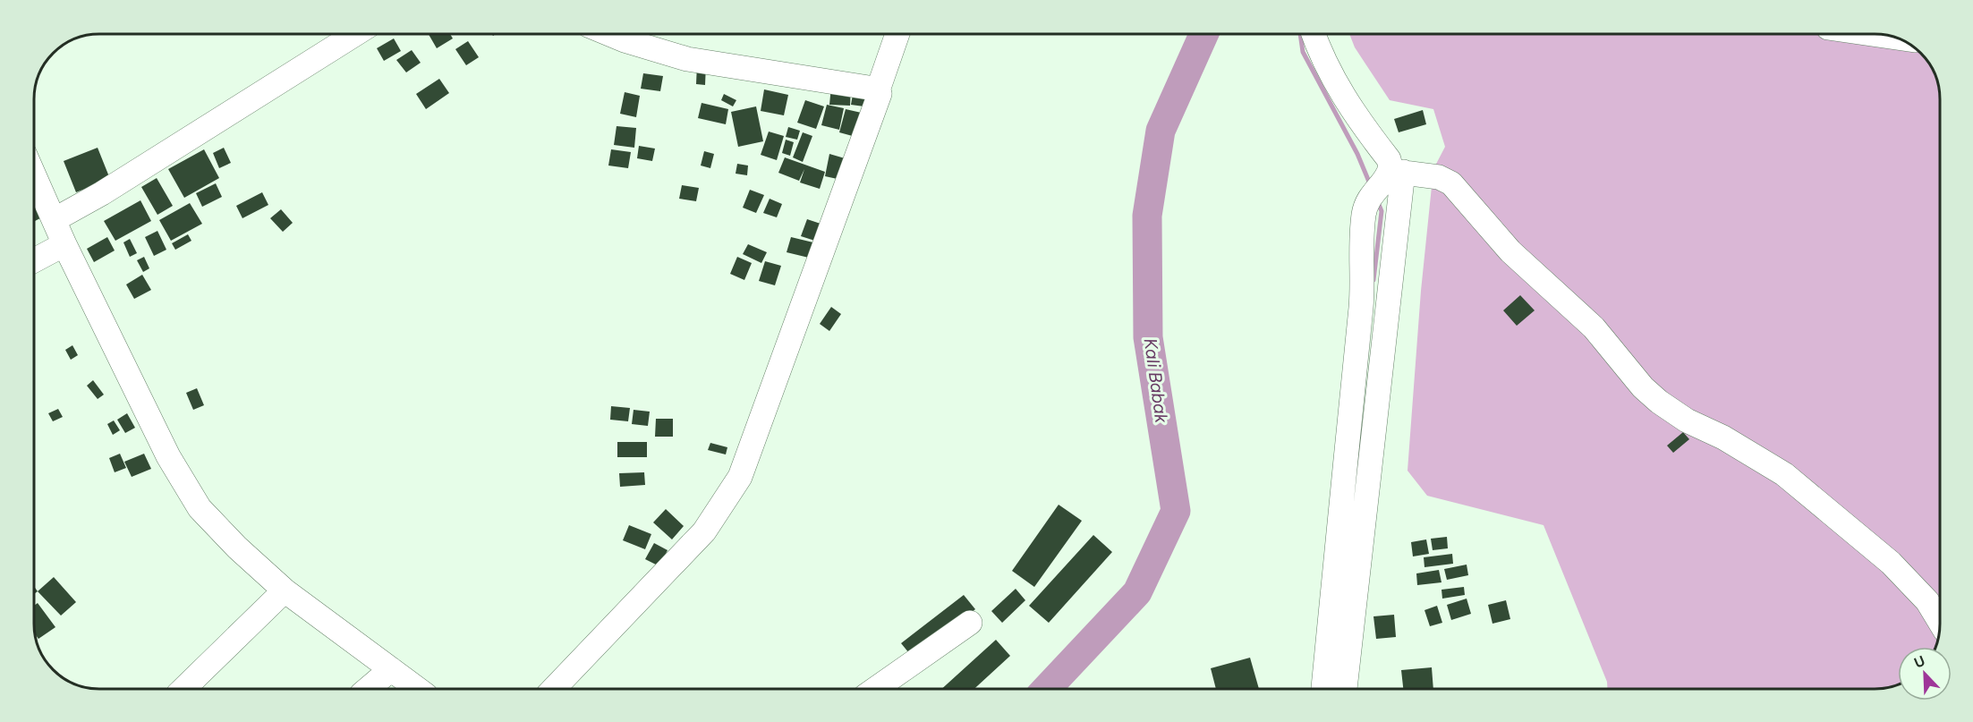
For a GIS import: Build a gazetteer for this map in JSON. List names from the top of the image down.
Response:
{
  "water": ["Kali Babak"],
  "north": "top left"
}
